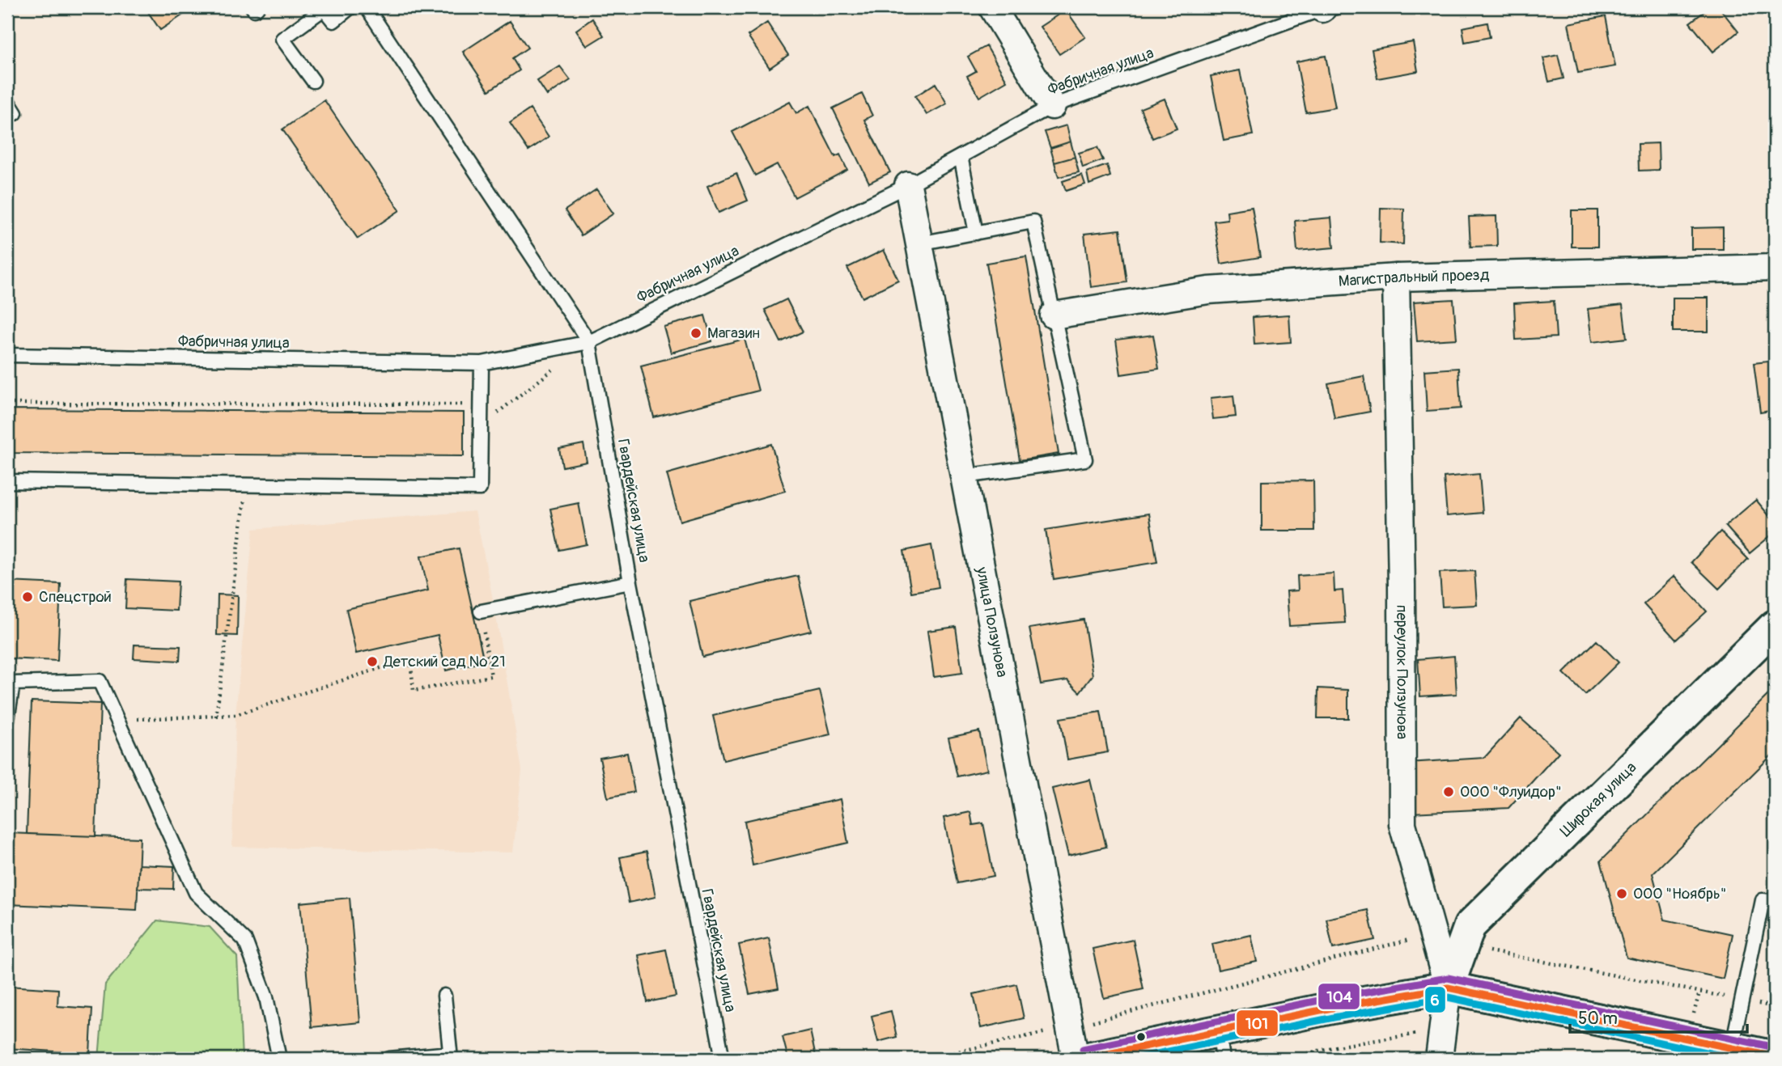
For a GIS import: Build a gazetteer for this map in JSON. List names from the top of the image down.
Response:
{
  "streets": {
    "main road": ["Широкая улица"],
    "street": ["Магистральный проезд", "улица Ползунова", "переулок Ползунова"],
    "lane": ["Фабричная улица", "Гвардейская улица"]
  },
  "crossings": [
    ["Фабричная улица", "Гвардейская улица"],
    ["Фабричная улица", "улица Ползунова"],
    ["Магистральный проезд", "переулок Ползунова"],
    ["переулок Ползунова", "Широкая улица"]
  ],
  "places": [
    "Магазин",
    "Спецстрой",
    "Детский сад № 21",
    "ООО \"Флуидор\"",
    "ООО \"Ноябрь\""
  ],
  "lines": ["transit line 104", "transit line 101", "transit line 6"],
  "scale_bar": "50 m"
}
